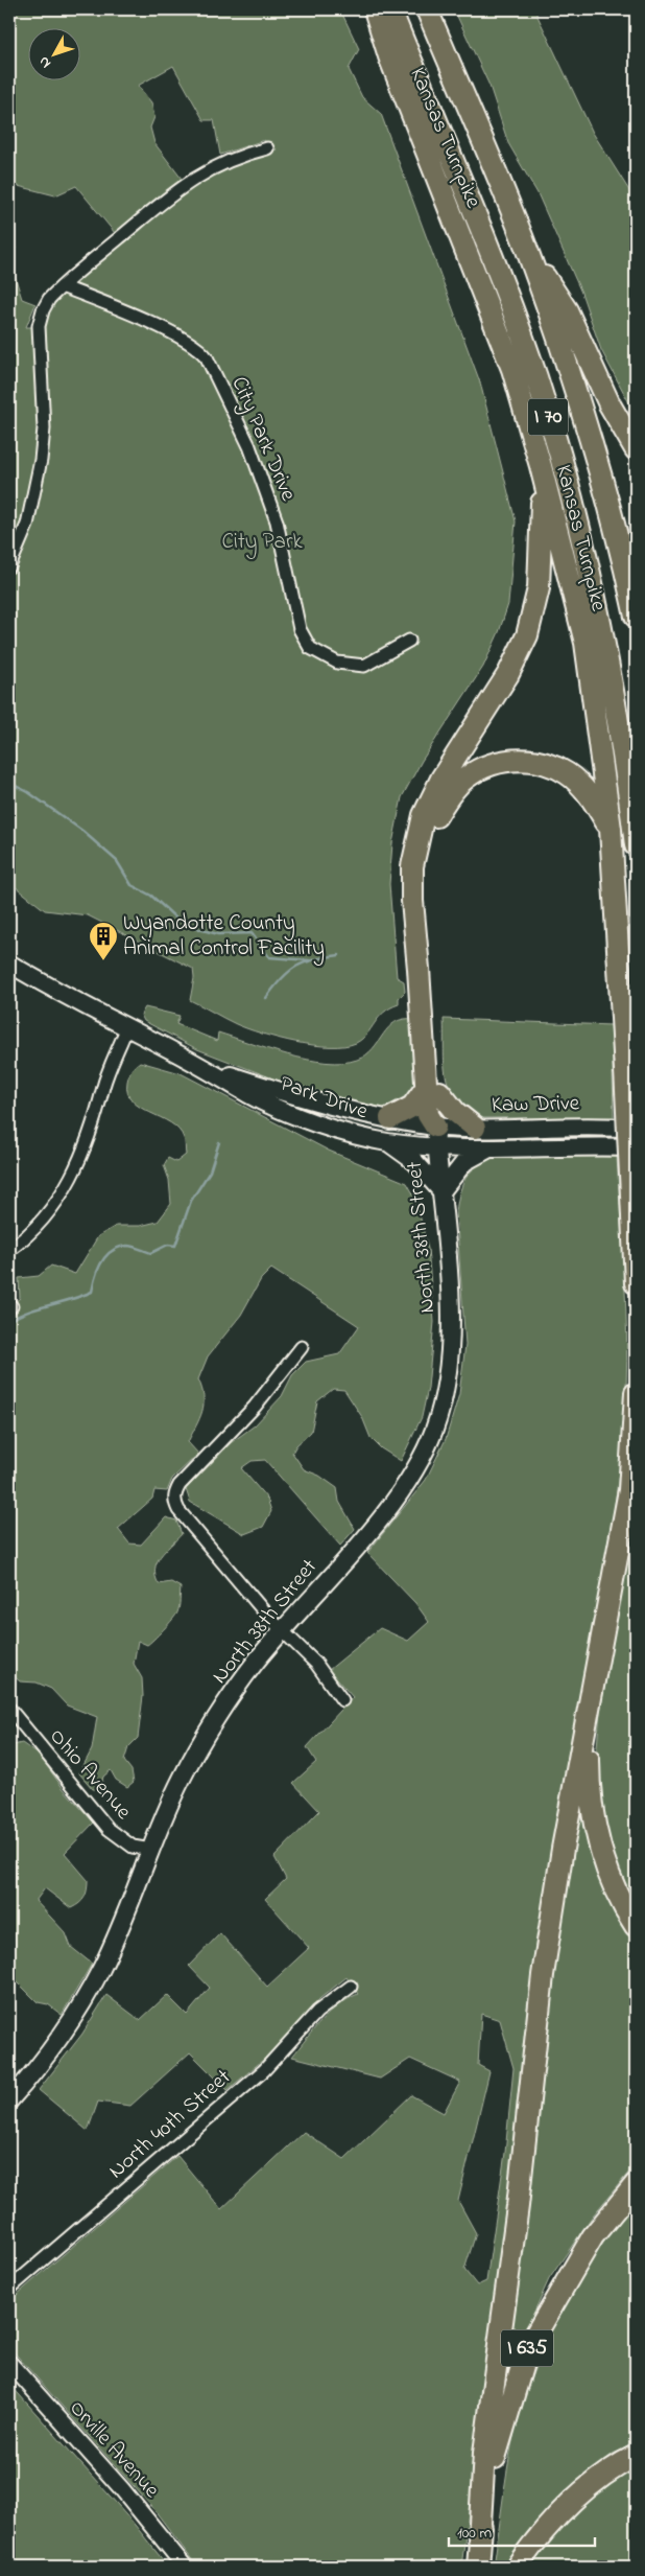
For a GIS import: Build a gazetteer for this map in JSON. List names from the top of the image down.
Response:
{
  "streets": {
    "highway": ["Kansas Turnpike", "I 70", "I 635"],
    "main road": ["Park Drive", "Kaw Drive", "North 38th Street"],
    "street": [
      "City Park Drive",
      "Ohio Avenue",
      "North 40th Street",
      "Orville Avenue"
    ]
  },
  "crossings": [
    ["Park Drive", "Kaw Drive"],
    ["Park Drive", "North 38th Street"],
    ["Kaw Drive", "North 38th Street"],
    ["North 38th Street", "Ohio Avenue"]
  ],
  "parks": ["City Park"],
  "places": {
    "building": ["Wyandotte County Animal Control Facility"]
  },
  "scale_bar": "100 m",
  "north": "bottom left"
}
